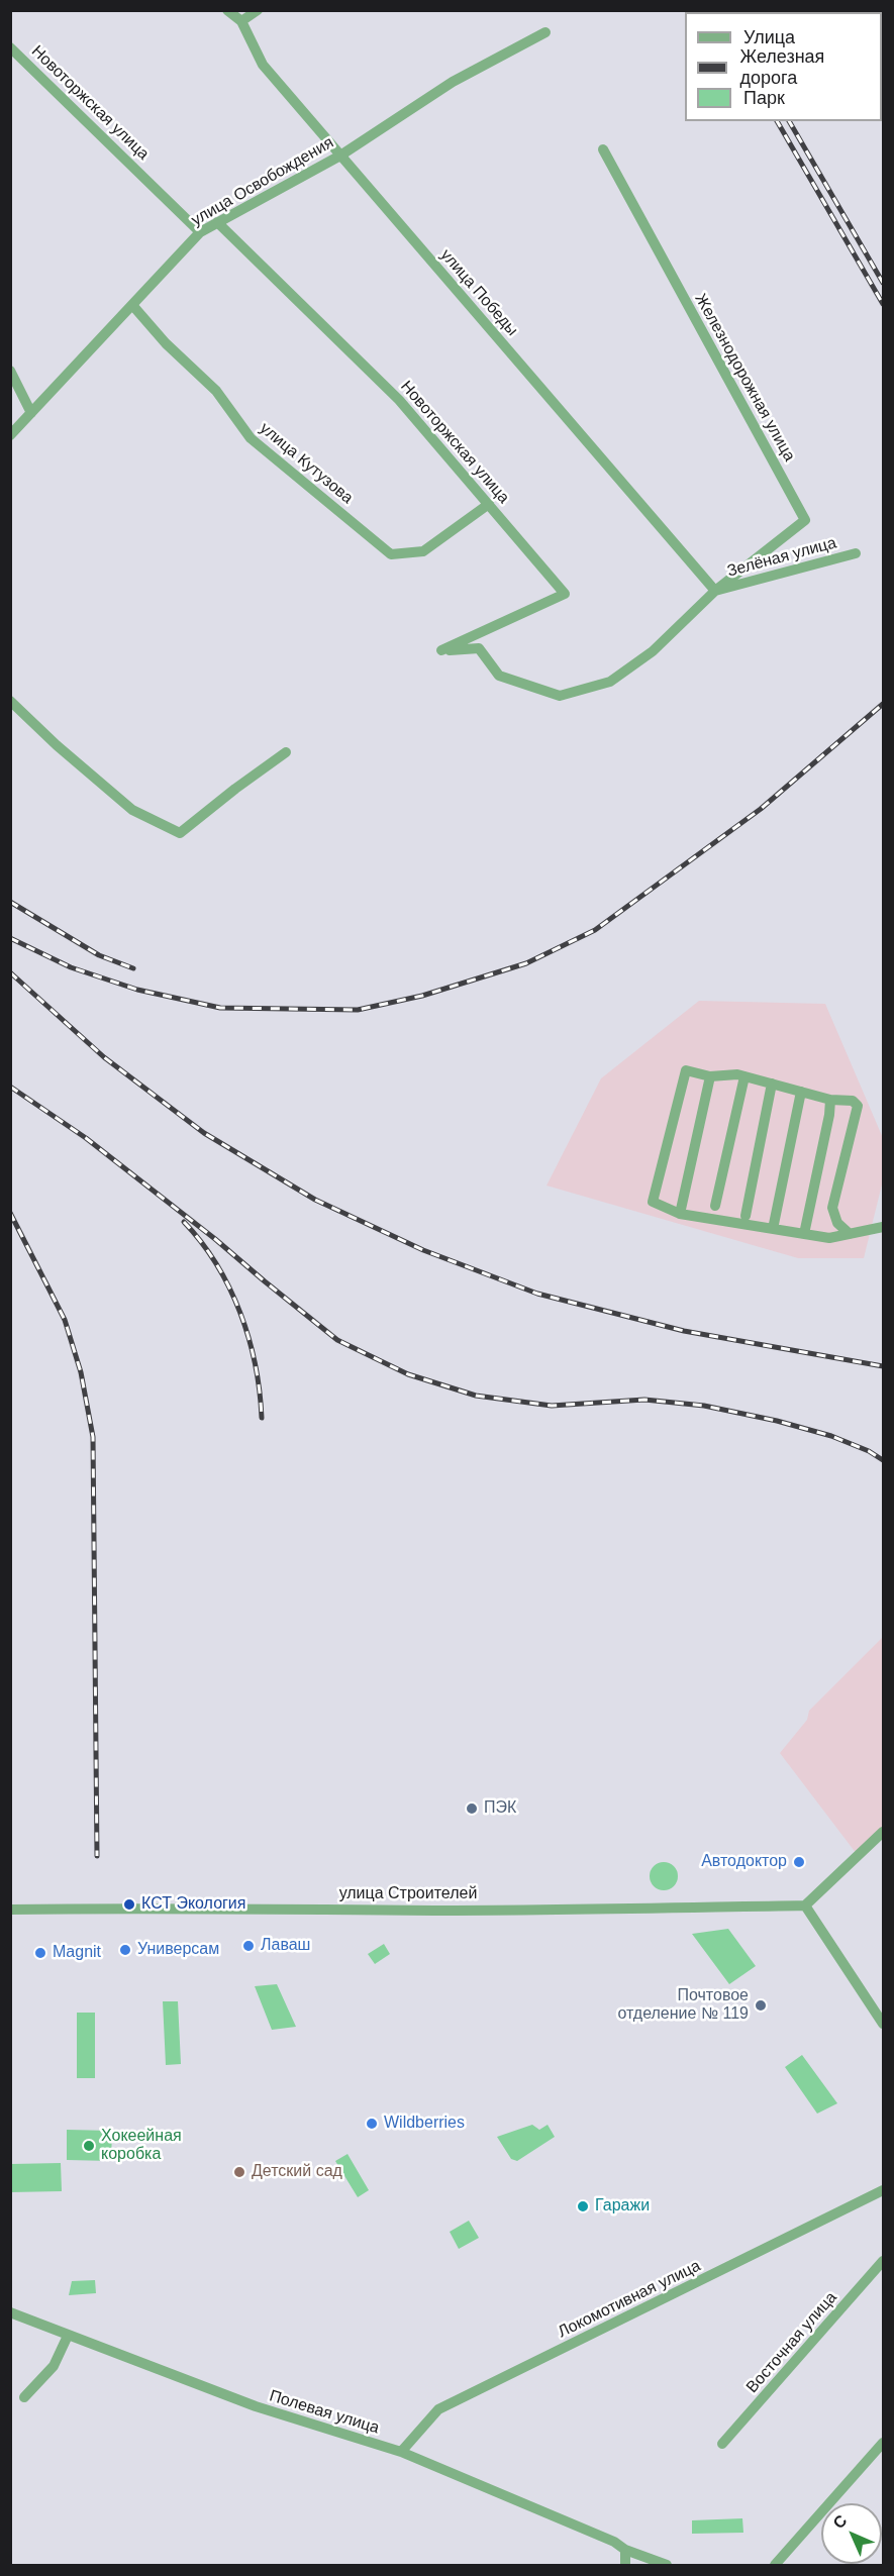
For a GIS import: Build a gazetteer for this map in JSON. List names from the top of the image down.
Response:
{
  "streets": {
    "street": [
      "Новоторжская улица",
      "улица Освобождения",
      "улица Победы",
      "Железнодорожная улица",
      "улица Кутузова",
      "Зелёная улица",
      "улица Строителей",
      "Локомотивная улица",
      "Восточная улица",
      "Полевая улица"
    ]
  },
  "crossings": [
    ["Новоторжская улица", "улица Освобождения"],
    ["Новоторжская улица", "улица Кутузова"],
    ["Новоторжская улица", "Зелёная улица"],
    ["улица Освобождения", "улица Победы"],
    ["улица Освобождения", "улица Кутузова"],
    ["улица Победы", "Железнодорожная улица"],
    ["улица Победы", "Зелёная улица"],
    ["Железнодорожная улица", "Зелёная улица"],
    ["Локомотивная улица", "Полевая улица"]
  ],
  "places": [
    "ПЭК",
    "Автодоктор",
    "КСТ Экология",
    "Лаваш",
    "Универсам",
    "Magnit",
    "Почтовое отделение № 119",
    "Wildberries",
    "Хокеейная коробка",
    "Детский сад",
    "Гаражи"
  ],
  "legend": ["Улица", "Железная дорога", "Парк"],
  "north": "top left"
}
